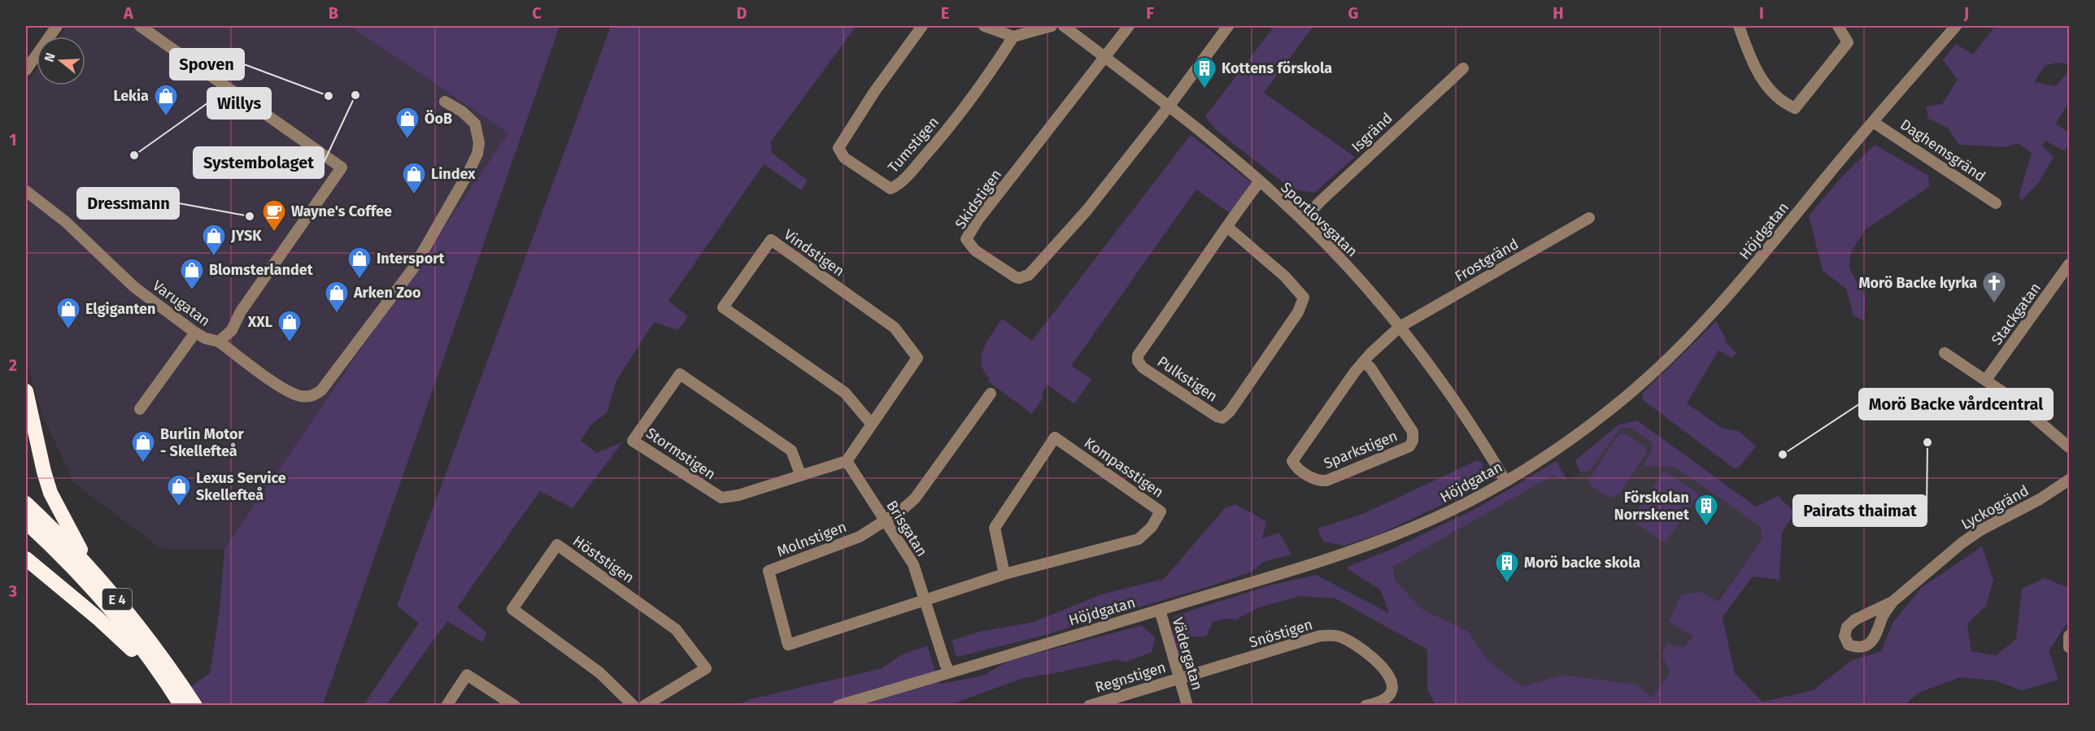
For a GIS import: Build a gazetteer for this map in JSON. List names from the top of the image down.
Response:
{
  "streets": {
    "highway": ["E 4"],
    "street": [
      "Isgränd",
      "Tumstigen",
      "Daghemsgränd",
      "Skidstigen",
      "Sportlovsgatan",
      "Höjdgatan",
      "Vindstigen",
      "Frostgränd",
      "Varugatan",
      "Stackgatan",
      "Pulkstigen",
      "Sparkstigen",
      "Stormstigen",
      "Kompasstigen",
      "Lyckogränd",
      "Brisgatan",
      "Molnstigen",
      "Höststigen",
      "Snöstigen",
      "Vädergatan",
      "Regnstigen"
    ]
  },
  "crossings": [
    ["Isgränd", "Sportlovsgatan"],
    ["Daghemsgränd", "Höjdgatan"],
    ["Skidstigen", "Sportlovsgatan"],
    ["Sportlovsgatan", "Höjdgatan"],
    ["Sportlovsgatan", "Frostgränd"],
    ["Sportlovsgatan", "Pulkstigen"],
    ["Sportlovsgatan", "Sparkstigen"],
    ["Höjdgatan", "Brisgatan"],
    ["Höjdgatan", "Vädergatan"],
    ["Vindstigen", "Stormstigen"],
    ["Vindstigen", "Brisgatan"],
    ["Frostgränd", "Sparkstigen"],
    ["Stormstigen", "Brisgatan"],
    ["Kompasstigen", "Brisgatan"],
    ["Kompasstigen", "Molnstigen"],
    ["Brisgatan", "Molnstigen"],
    ["Snöstigen", "Vädergatan"],
    ["Snöstigen", "Regnstigen"],
    ["Vädergatan", "Regnstigen"]
  ],
  "places": {
    "building": ["Kottens förskola", "Förskolan Norrskenet", "Morö backe skola"],
    "other": [
      "Systembolaget",
      "Spoven",
      "Willys",
      "Dressmann",
      "Pairats thaimat",
      "Morö Backe vårdcentral"
    ],
    "shop": [
      "Lekia",
      "ÖoB",
      "Lindex",
      "JYSK",
      "Intersport",
      "Blomsterlandet",
      "Arken Zoo",
      "Elgiganten",
      "XXL",
      "Burlin Motor - Skellefteå",
      "Lexus Service Skellefteå"
    ],
    "cafe": ["Wayne's Coffee"],
    "church": ["Morö Backe kyrka"]
  },
  "north": "left",
  "grid": {
    "columns": [
      "A",
      "B",
      "C",
      "D",
      "E",
      "F",
      "G",
      "H",
      "I",
      "J"
    ],
    "rows": ["1", "2", "3"]
  }
}
